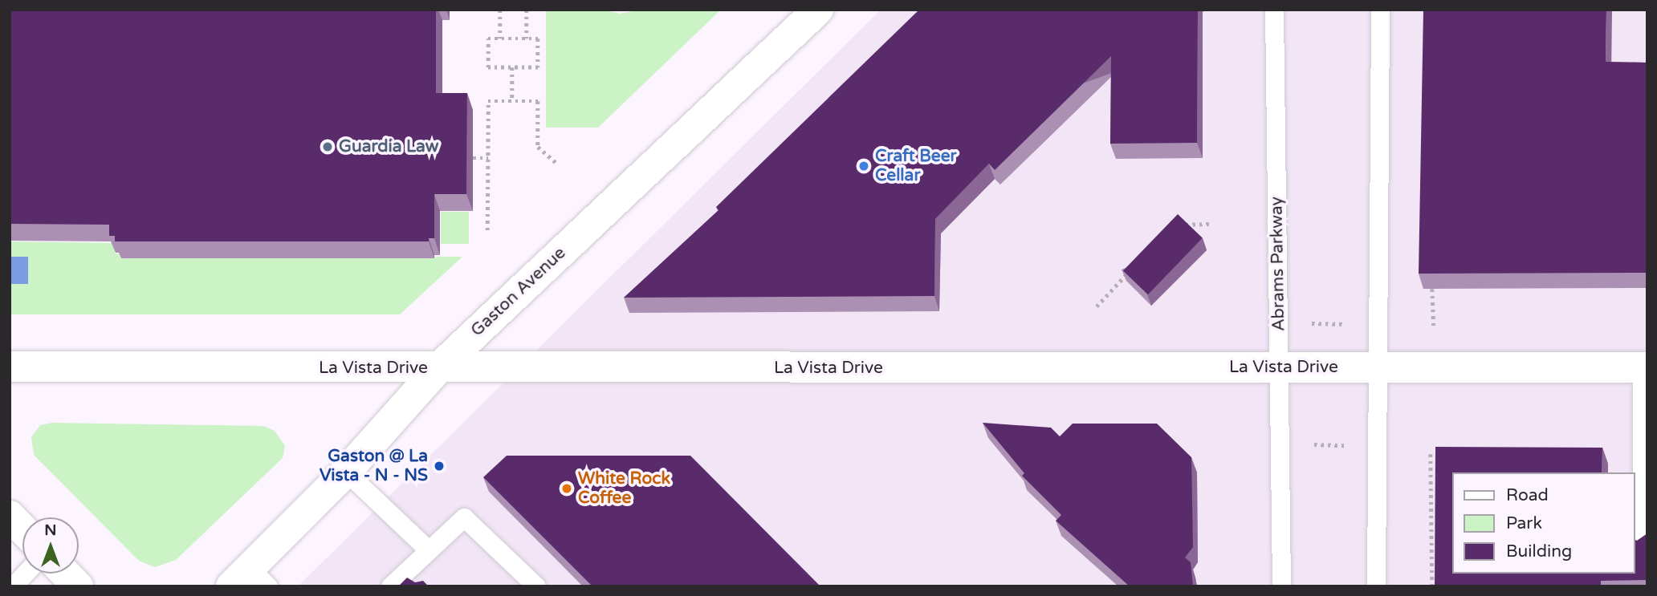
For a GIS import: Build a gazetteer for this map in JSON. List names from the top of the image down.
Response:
{
  "streets": {
    "street": ["Gaston Avenue", "La Vista Drive"],
    "lane": ["Abrams Parkway"]
  },
  "crossings": [
    ["Abrams Parkway", "La Vista Drive"],
    ["Gaston Avenue", "La Vista Drive"]
  ],
  "places": [
    "Guardia Law",
    "Craft Beer Cellar",
    "Gaston @ La Vista - N - NS",
    "White Rock Coffee"
  ],
  "legend": ["Road", "Park", "Building"],
  "north": "top"
}
